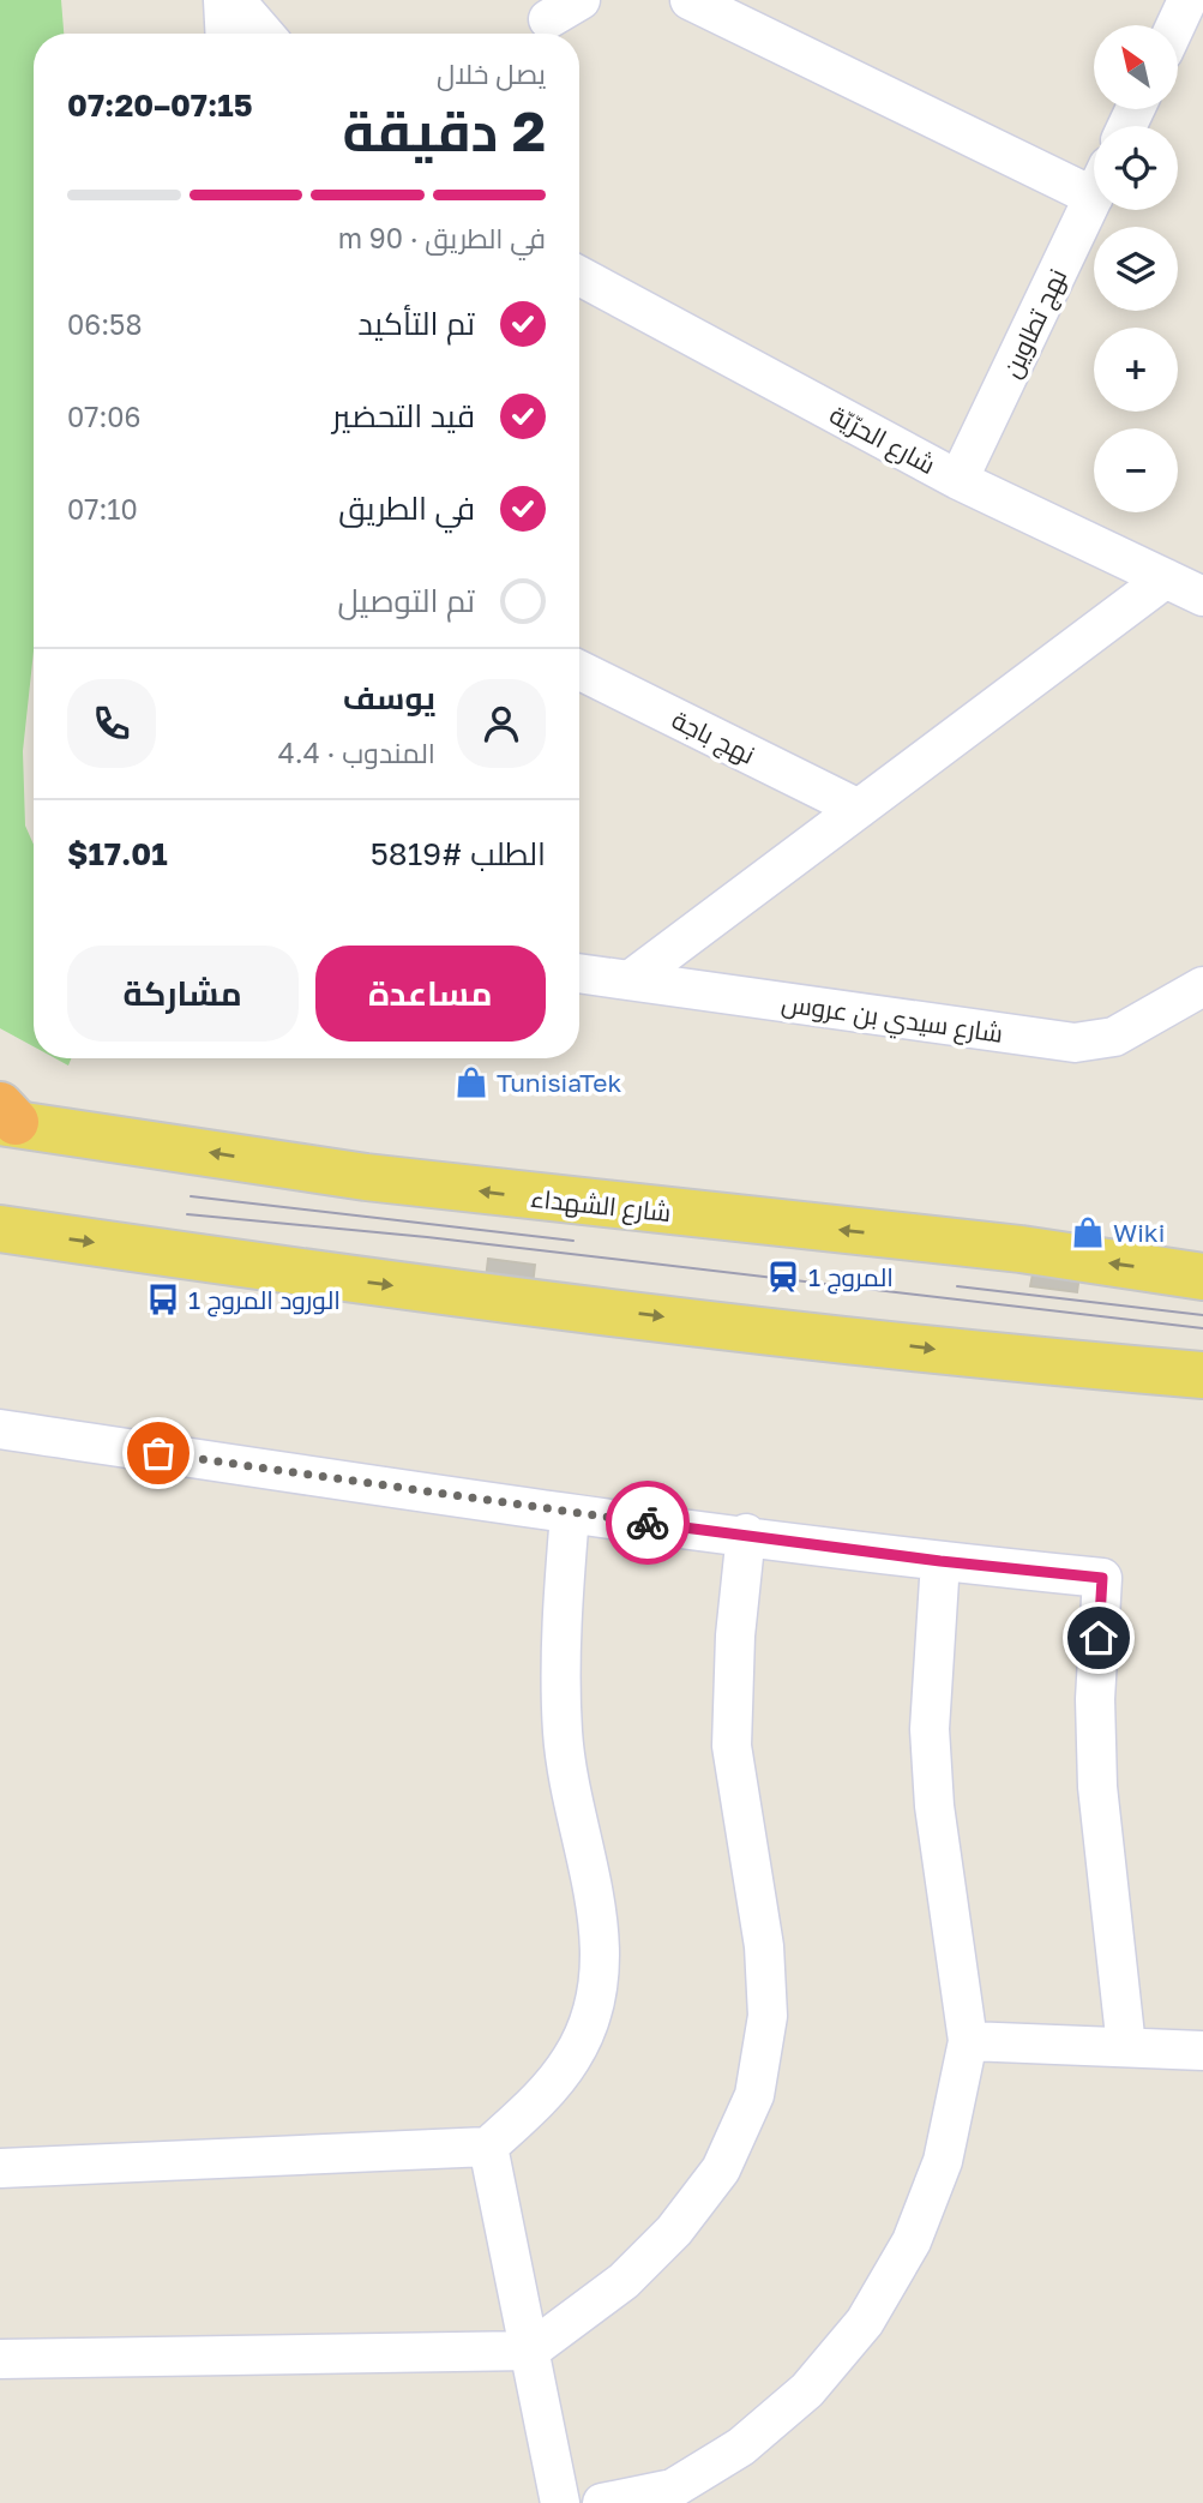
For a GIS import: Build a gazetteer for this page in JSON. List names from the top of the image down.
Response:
{
  "streets": {
    "main road": ["شارع الشهداء"],
    "street": [
      "نهج تطاوين",
      "شارع الحرّيّة",
      "نهج باجة",
      "شارع سيدي بن عروس"
    ]
  },
  "crossings": [
    ["نهج تطاوين", "شارع الحرّيّة"]
  ],
  "places": {
    "shop": ["TunisiaTek", "Wiki"],
    "station": ["المروج 1"],
    "bus stop": ["الورود المروج 1"]
  },
  "north": "top left",
  "page": {
    "map_buttons": ["+", "−"],
    "heading": ["2 دقيقة", "يصل خلال", "07:15–07:20"],
    "panel": [
      "يوسف",
      "المندوب · 4.4",
      "الطلب #5819",
      "$17.01"
    ],
    "bar": "في الطريق · 90 m",
    "list": [
      ["تم التأكيد", "06:58"],
      ["قيد التحضير", "07:06"],
      ["في الطريق", "07:10"],
      "تم التوصيل"
    ],
    "buttons": ["مساعدة", "مشاركة"]
  }
}
